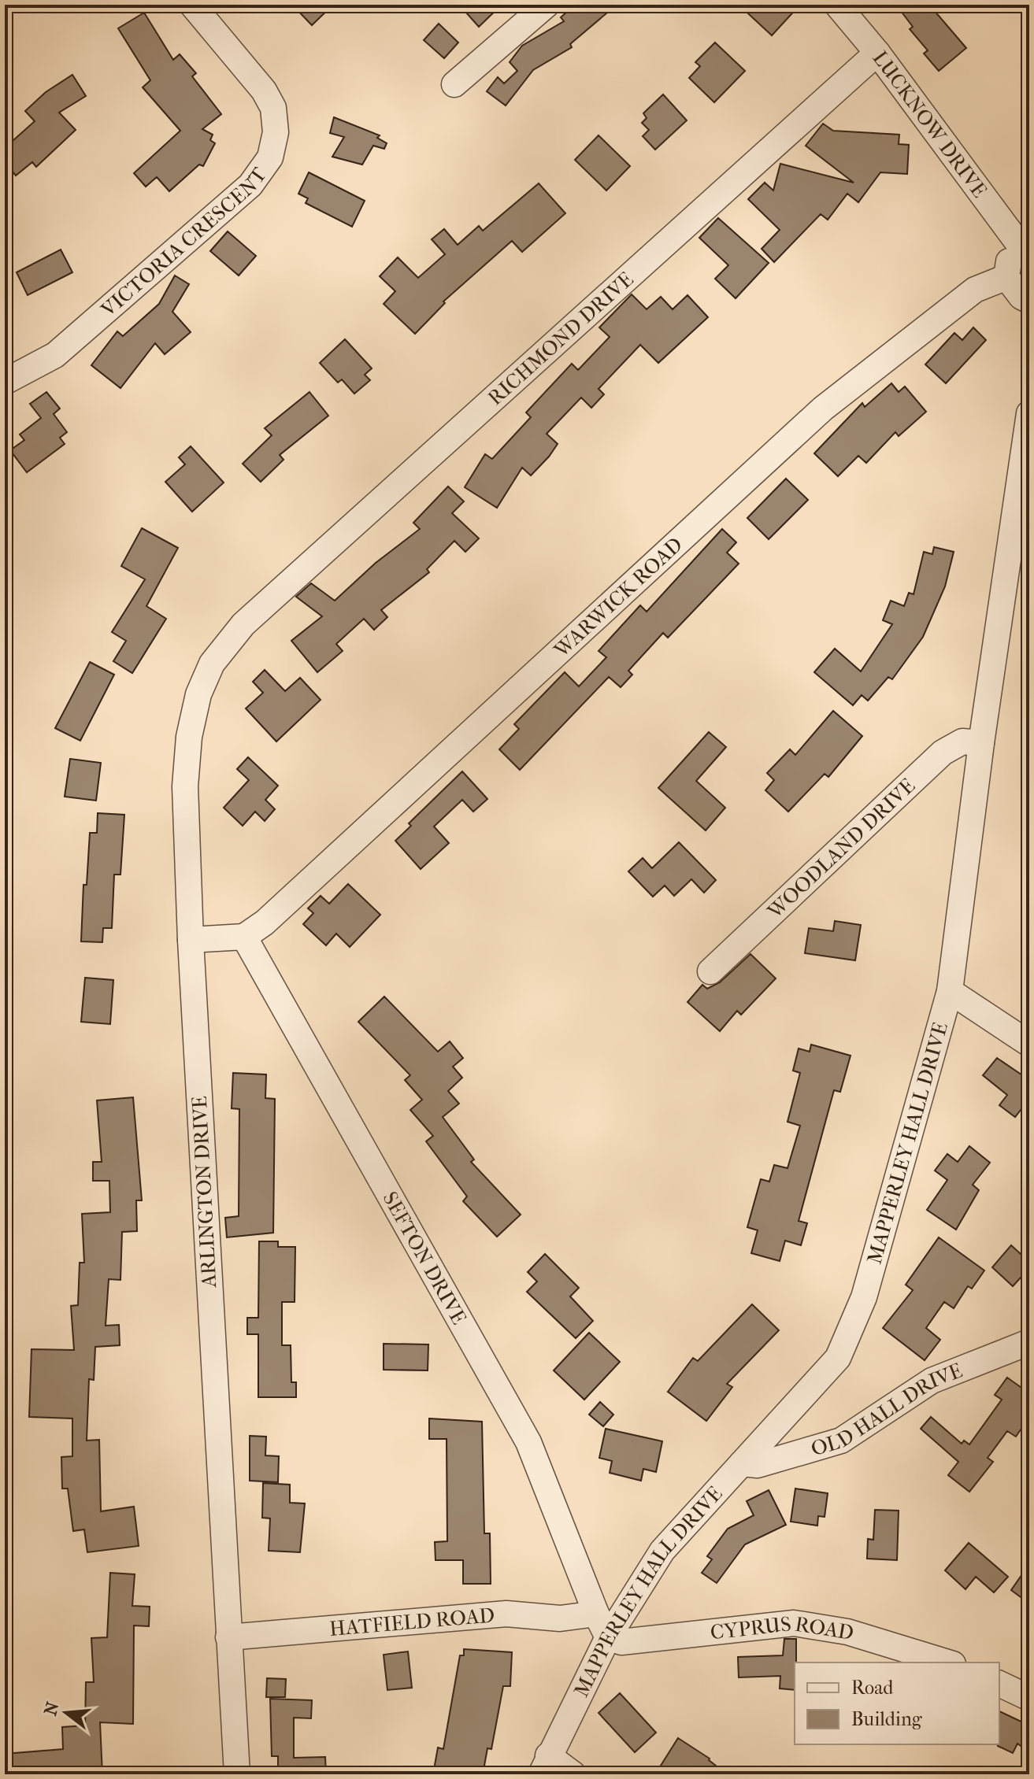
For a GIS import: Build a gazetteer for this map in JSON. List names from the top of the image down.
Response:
{
  "streets": {
    "street": [
      "LUCKNOW DRIVE",
      "VICTORIA CRESCENT",
      "RICHMOND DRIVE",
      "WARWICK ROAD",
      "WOODLAND DRIVE",
      "MAPPERLEY HALL DRIVE",
      "ARLINGTON DRIVE",
      "SEFTON DRIVE",
      "OLD HALL DRIVE",
      "HATFIELD ROAD",
      "CYPRUS ROAD"
    ]
  },
  "crossings": [
    ["LUCKNOW DRIVE", "RICHMOND DRIVE"],
    ["LUCKNOW DRIVE", "WARWICK ROAD"],
    ["RICHMOND DRIVE", "ARLINGTON DRIVE"],
    ["WARWICK ROAD", "SEFTON DRIVE"],
    ["WOODLAND DRIVE", "MAPPERLEY HALL DRIVE"],
    ["MAPPERLEY HALL DRIVE", "SEFTON DRIVE"],
    ["MAPPERLEY HALL DRIVE", "OLD HALL DRIVE"],
    ["MAPPERLEY HALL DRIVE", "CYPRUS ROAD"],
    ["ARLINGTON DRIVE", "HATFIELD ROAD"],
    ["SEFTON DRIVE", "HATFIELD ROAD"],
    ["SEFTON DRIVE", "CYPRUS ROAD"]
  ],
  "legend": ["Road", "Building"],
  "north": "left"
}
